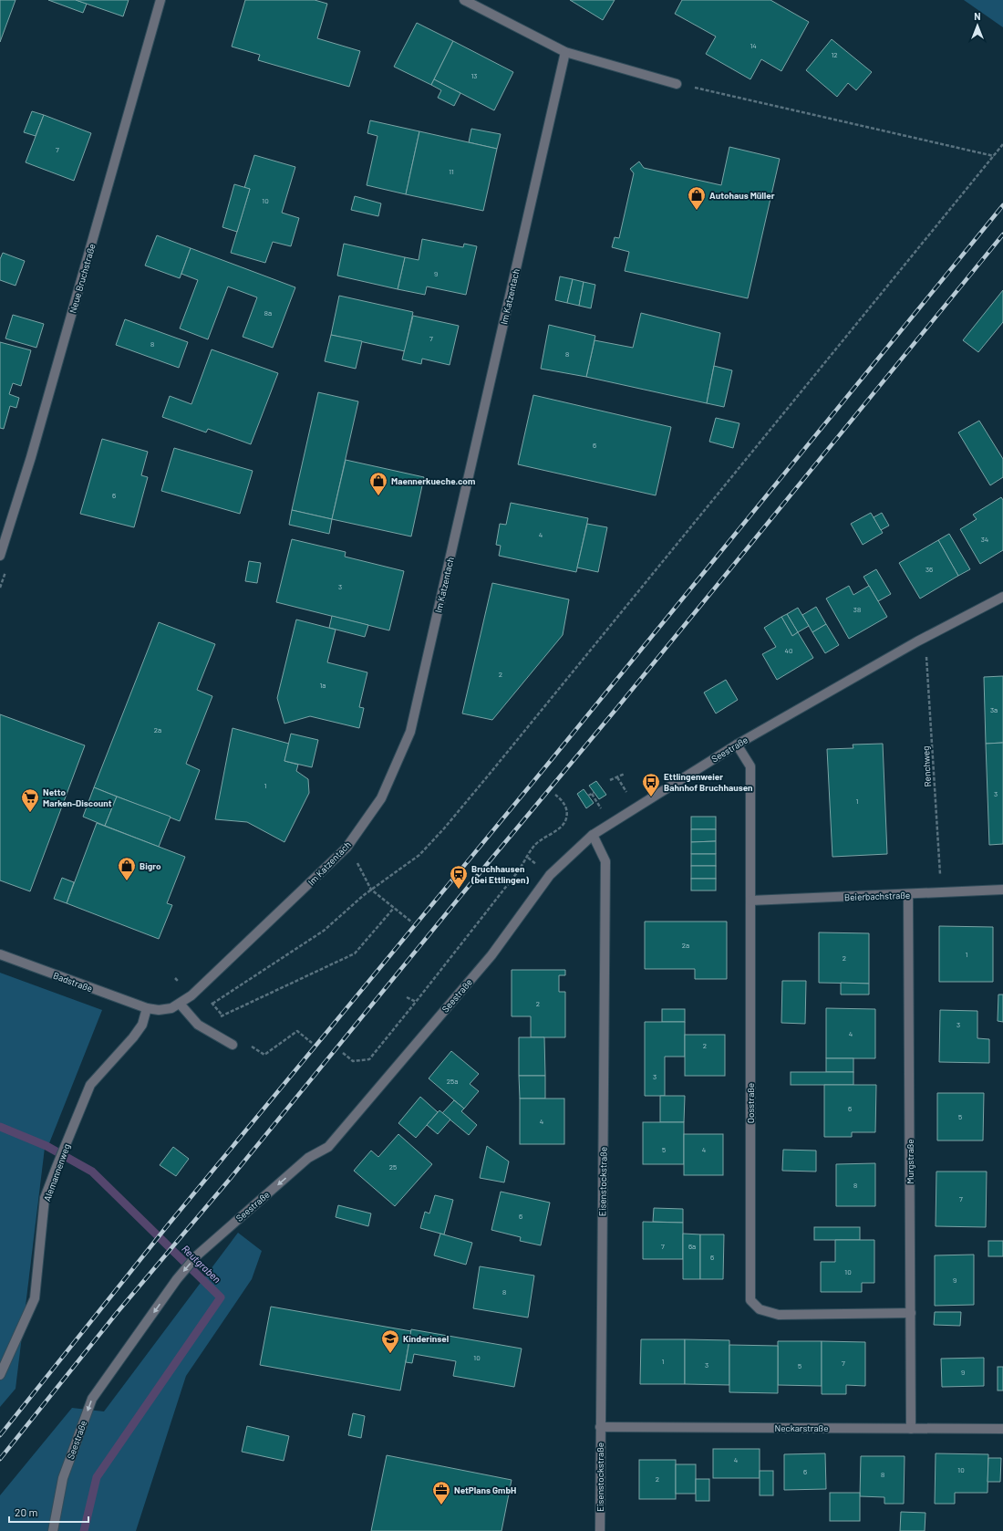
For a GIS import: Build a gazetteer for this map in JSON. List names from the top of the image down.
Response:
{
  "streets": {
    "street": [
      "Neue Bruchstraße",
      "Im Katzentach",
      "Seestraße",
      "Beierbachstraße",
      "Badstraße",
      "Oosstraße",
      "Murgstraße",
      "Alemannenweg",
      "Eisenstockstraße",
      "Neckarstraße"
    ],
    "path": ["Renchweg"]
  },
  "crossings": [
    ["Im Katzentach", "Badstraße"],
    ["Im Katzentach", "Alemannenweg"],
    ["Seestraße", "Renchweg"],
    ["Seestraße", "Oosstraße"],
    ["Seestraße", "Eisenstockstraße"],
    ["Renchweg", "Beierbachstraße"],
    ["Beierbachstraße", "Oosstraße"],
    ["Beierbachstraße", "Murgstraße"],
    ["Badstraße", "Alemannenweg"],
    ["Oosstraße", "Murgstraße"],
    ["Murgstraße", "Neckarstraße"],
    ["Eisenstockstraße", "Neckarstraße"]
  ],
  "one_way": ["Seestraße"],
  "water": ["Reutgraben"],
  "places": {
    "shop": ["Autohaus Müller", "Maennerkueche.com", "Bigro"],
    "bus stop": ["Ettlingenweier Bahnhof Bruchhausen"],
    "supermarket": ["Netto Marken-Discount"],
    "station": ["Bruchhausen (bei Ettlingen)"],
    "school or university": ["Kinderinsel"],
    "office": ["NetPlans GmbH"]
  },
  "house_numbers": [
    "14",
    "12",
    "13",
    "7",
    "11",
    "10",
    "9",
    "8a",
    "7",
    "8",
    "8",
    "6",
    "6",
    "4",
    "34",
    "36",
    "3",
    "38",
    "40",
    "2",
    "1a",
    "3a",
    "2a",
    "1",
    "3",
    "1",
    "2a",
    "1",
    "2",
    "2",
    "3",
    "4",
    "2",
    "3",
    "25a",
    "6",
    "5",
    "4",
    "5",
    "4",
    "25",
    "8",
    "7",
    "6",
    "7",
    "6a",
    "6",
    "10",
    "9",
    "8",
    "10",
    "1",
    "7",
    "3",
    "5",
    "9",
    "4",
    "10",
    "6",
    "8",
    "2"
  ],
  "scale_bar": "20 m",
  "north": "top"
}
